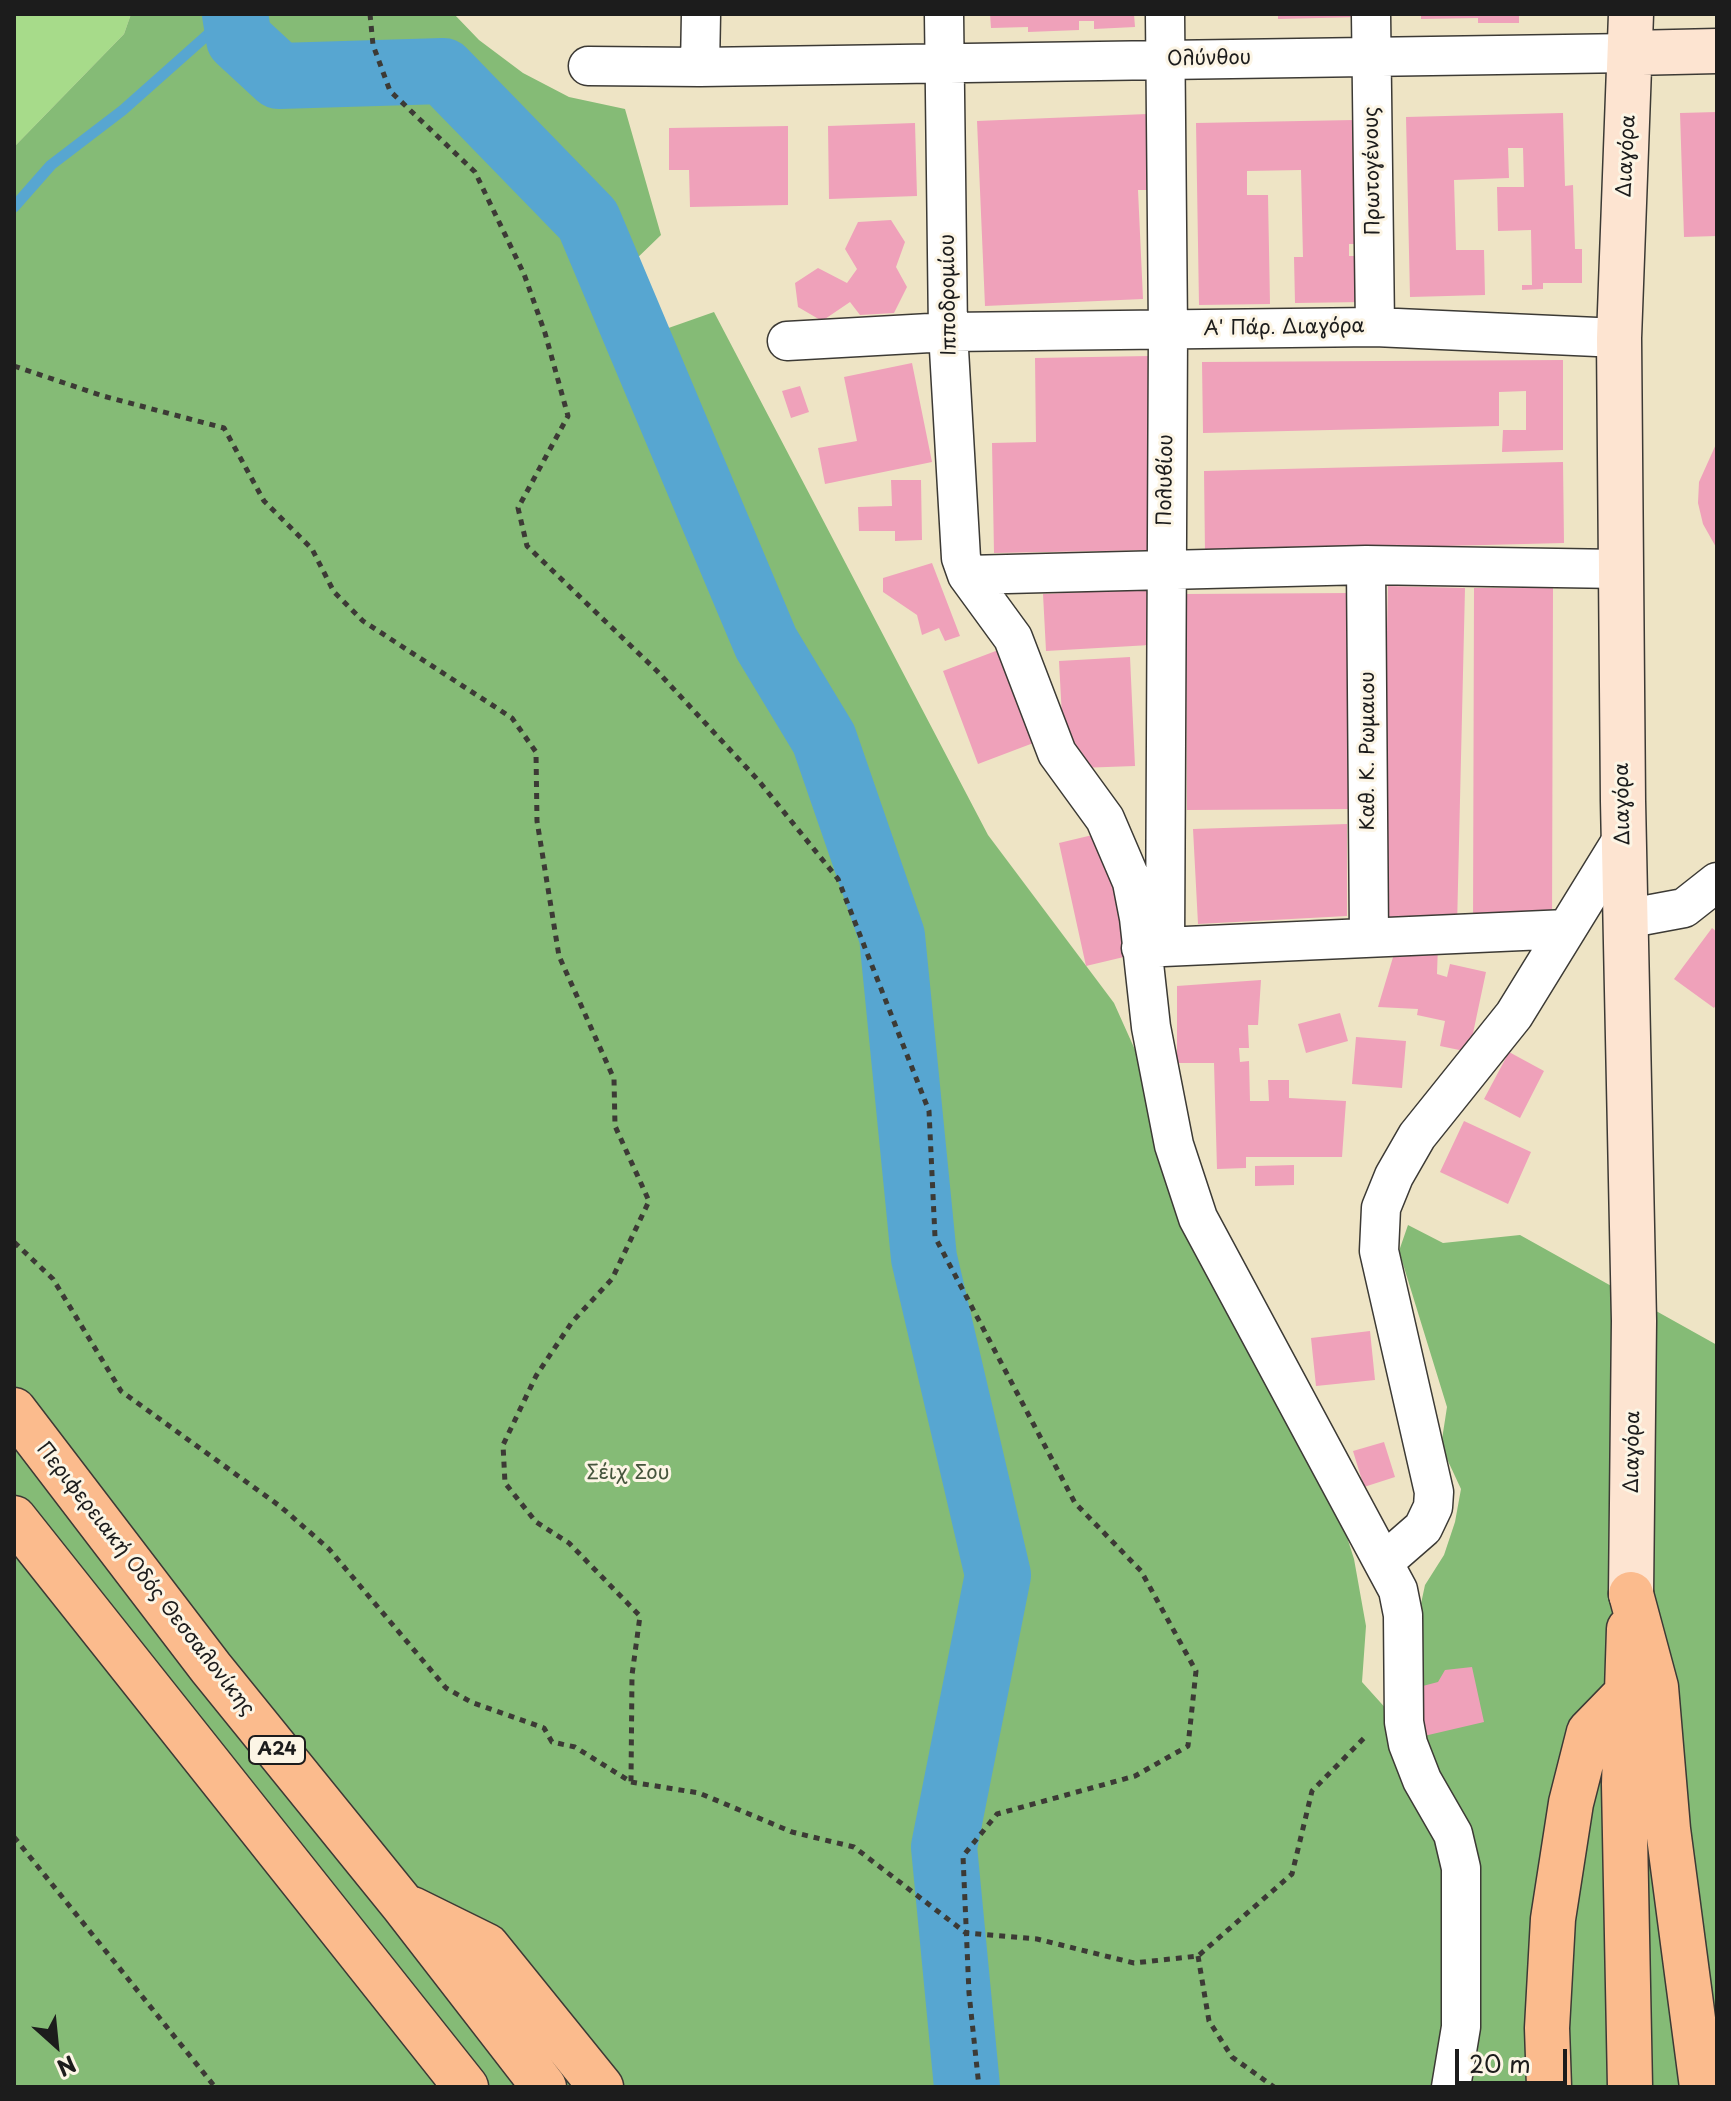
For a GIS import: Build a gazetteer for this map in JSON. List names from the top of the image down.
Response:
{
  "streets": {
    "highway": ["Περιφερειακή Οδός Θεσσαλονίκης", "Α24"],
    "main road": ["Ολύνθου", "Διαγόρα"],
    "street": [
      "Πρωτογένους",
      "Ιπποδρομίου",
      "Α' Πάρ. Διαγόρα",
      "Πολυβίου",
      "Καθ. Κ. Ρωμαιου"
    ]
  },
  "crossings": [
    ["Ολύνθου", "Διαγόρα"],
    ["Ολύνθου", "Πρωτογένους"],
    ["Ολύνθου", "Ιπποδρομίου"],
    ["Ολύνθου", "Πολυβίου"],
    ["Διαγόρα", "Α' Πάρ. Διαγόρα"],
    ["Πρωτογένους", "Α' Πάρ. Διαγόρα"],
    ["Ιπποδρομίου", "Α' Πάρ. Διαγόρα"],
    ["Α' Πάρ. Διαγόρα", "Πολυβίου"]
  ],
  "parks": ["Σέιχ Σου"],
  "scale_bar": "20 m",
  "north": "bottom right"
}
